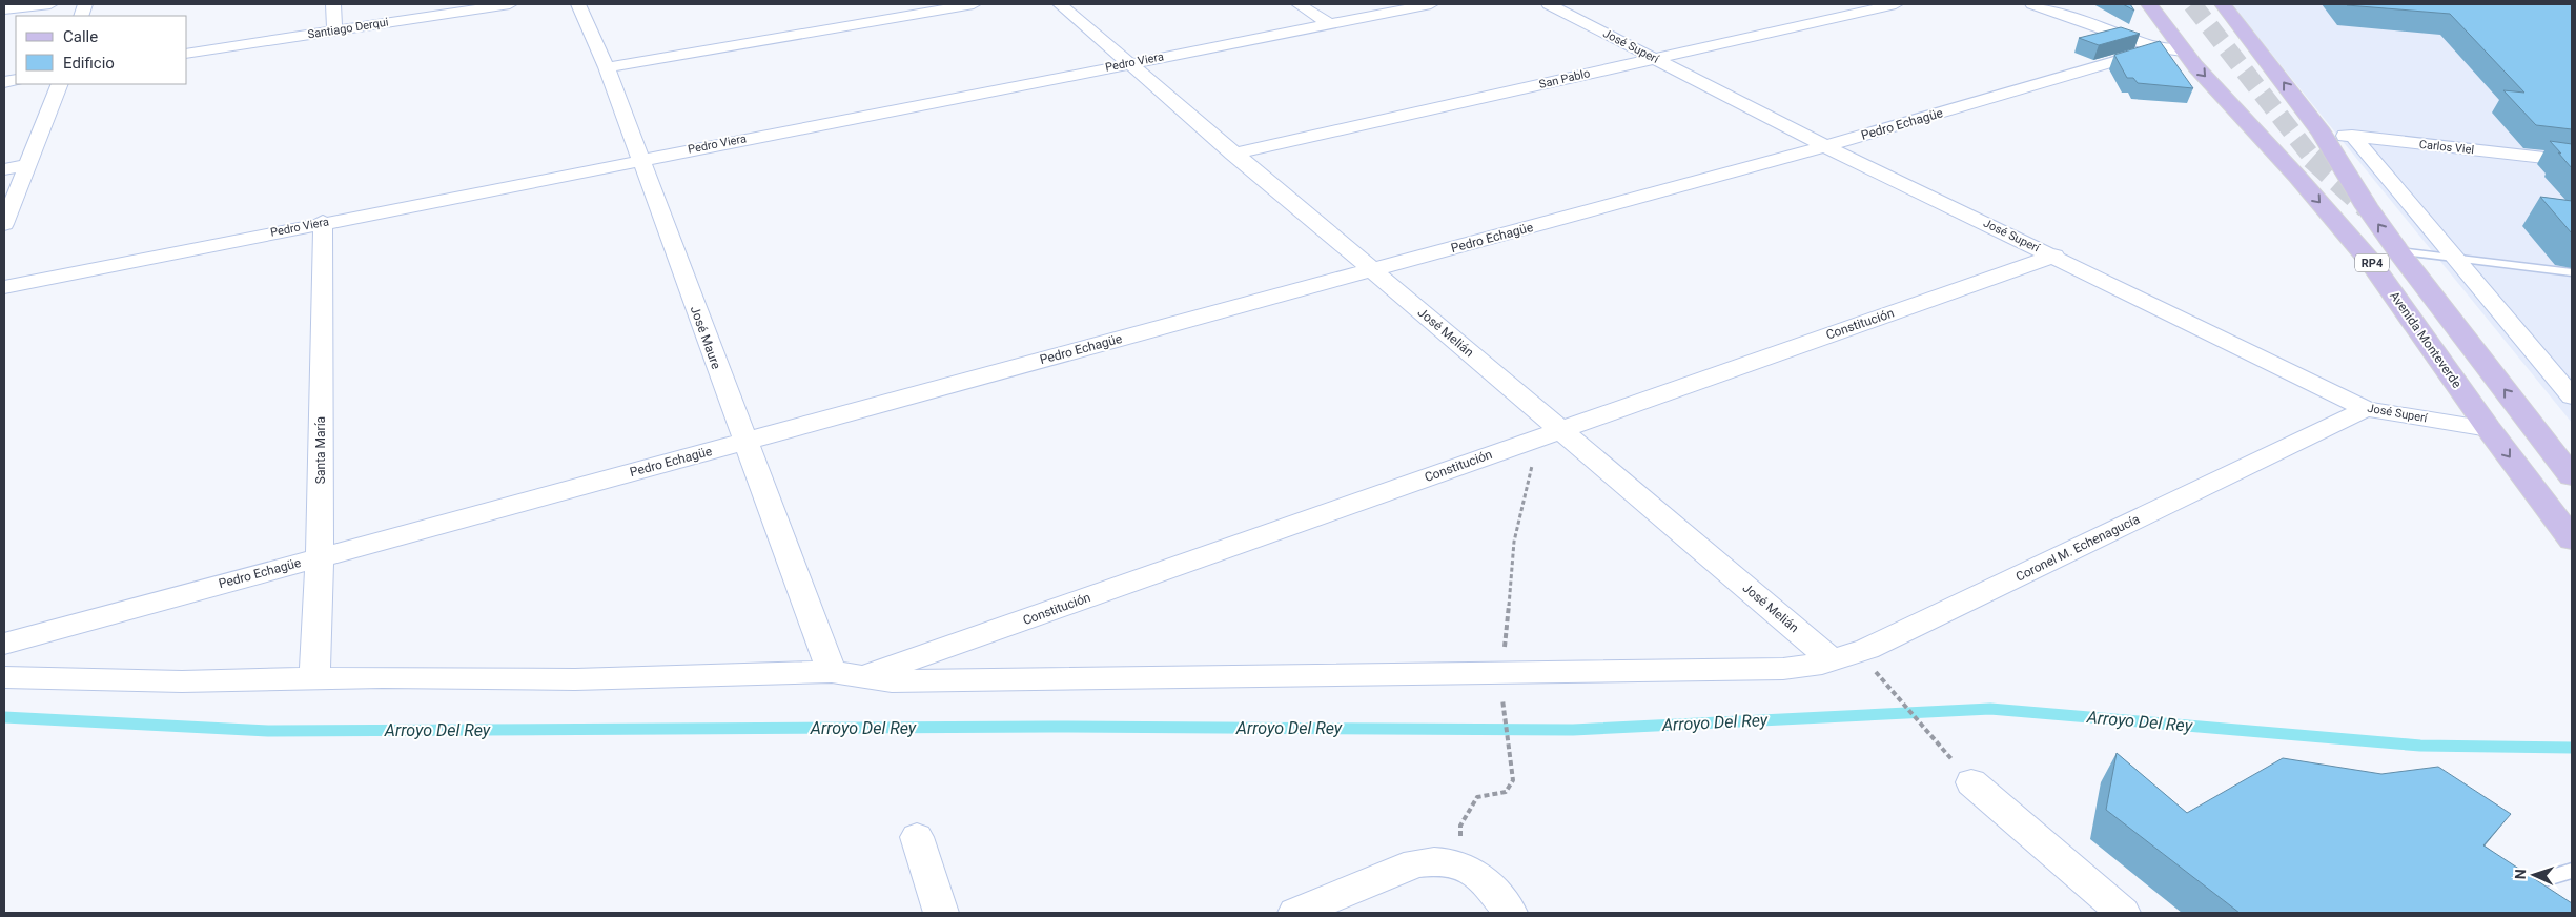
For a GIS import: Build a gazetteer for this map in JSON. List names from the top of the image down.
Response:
{
  "streets": {
    "main road": ["RP4", "Avenida Monteverde"],
    "street": [
      "Santiago Derqui",
      "José Superí",
      "Pedro Viera",
      "San Pablo",
      "Pedro Echagüe",
      "Carlos Viel",
      "Constitución",
      "José Melián",
      "José Maure",
      "Santa María",
      "Coronel M. Echenagucía"
    ]
  },
  "crossings": [
    ["José Superí", "San Pablo"],
    ["José Superí", "Pedro Echagüe"],
    ["José Superí", "Constitución"],
    ["José Superí", "Avenida Monteverde"],
    ["José Superí", "Coronel M. Echenagucía"],
    ["Pedro Viera", "José Melián"],
    ["Pedro Viera", "José Maure"],
    ["Pedro Viera", "Santa María"],
    ["San Pablo", "José Melián"],
    ["Pedro Echagüe", "José Melián"],
    ["Pedro Echagüe", "José Maure"],
    ["Pedro Echagüe", "Santa María"],
    ["Carlos Viel", "RP4"],
    ["Constitución", "José Melián"],
    ["Constitución", "Coronel M. Echenagucía"],
    ["José Melián", "Coronel M. Echenagucía"],
    ["José Maure", "Coronel M. Echenagucía"],
    ["Santa María", "Coronel M. Echenagucía"]
  ],
  "water": ["Arroyo Del Rey"],
  "legend": ["Calle", "Edificio"],
  "north": "left"
}
